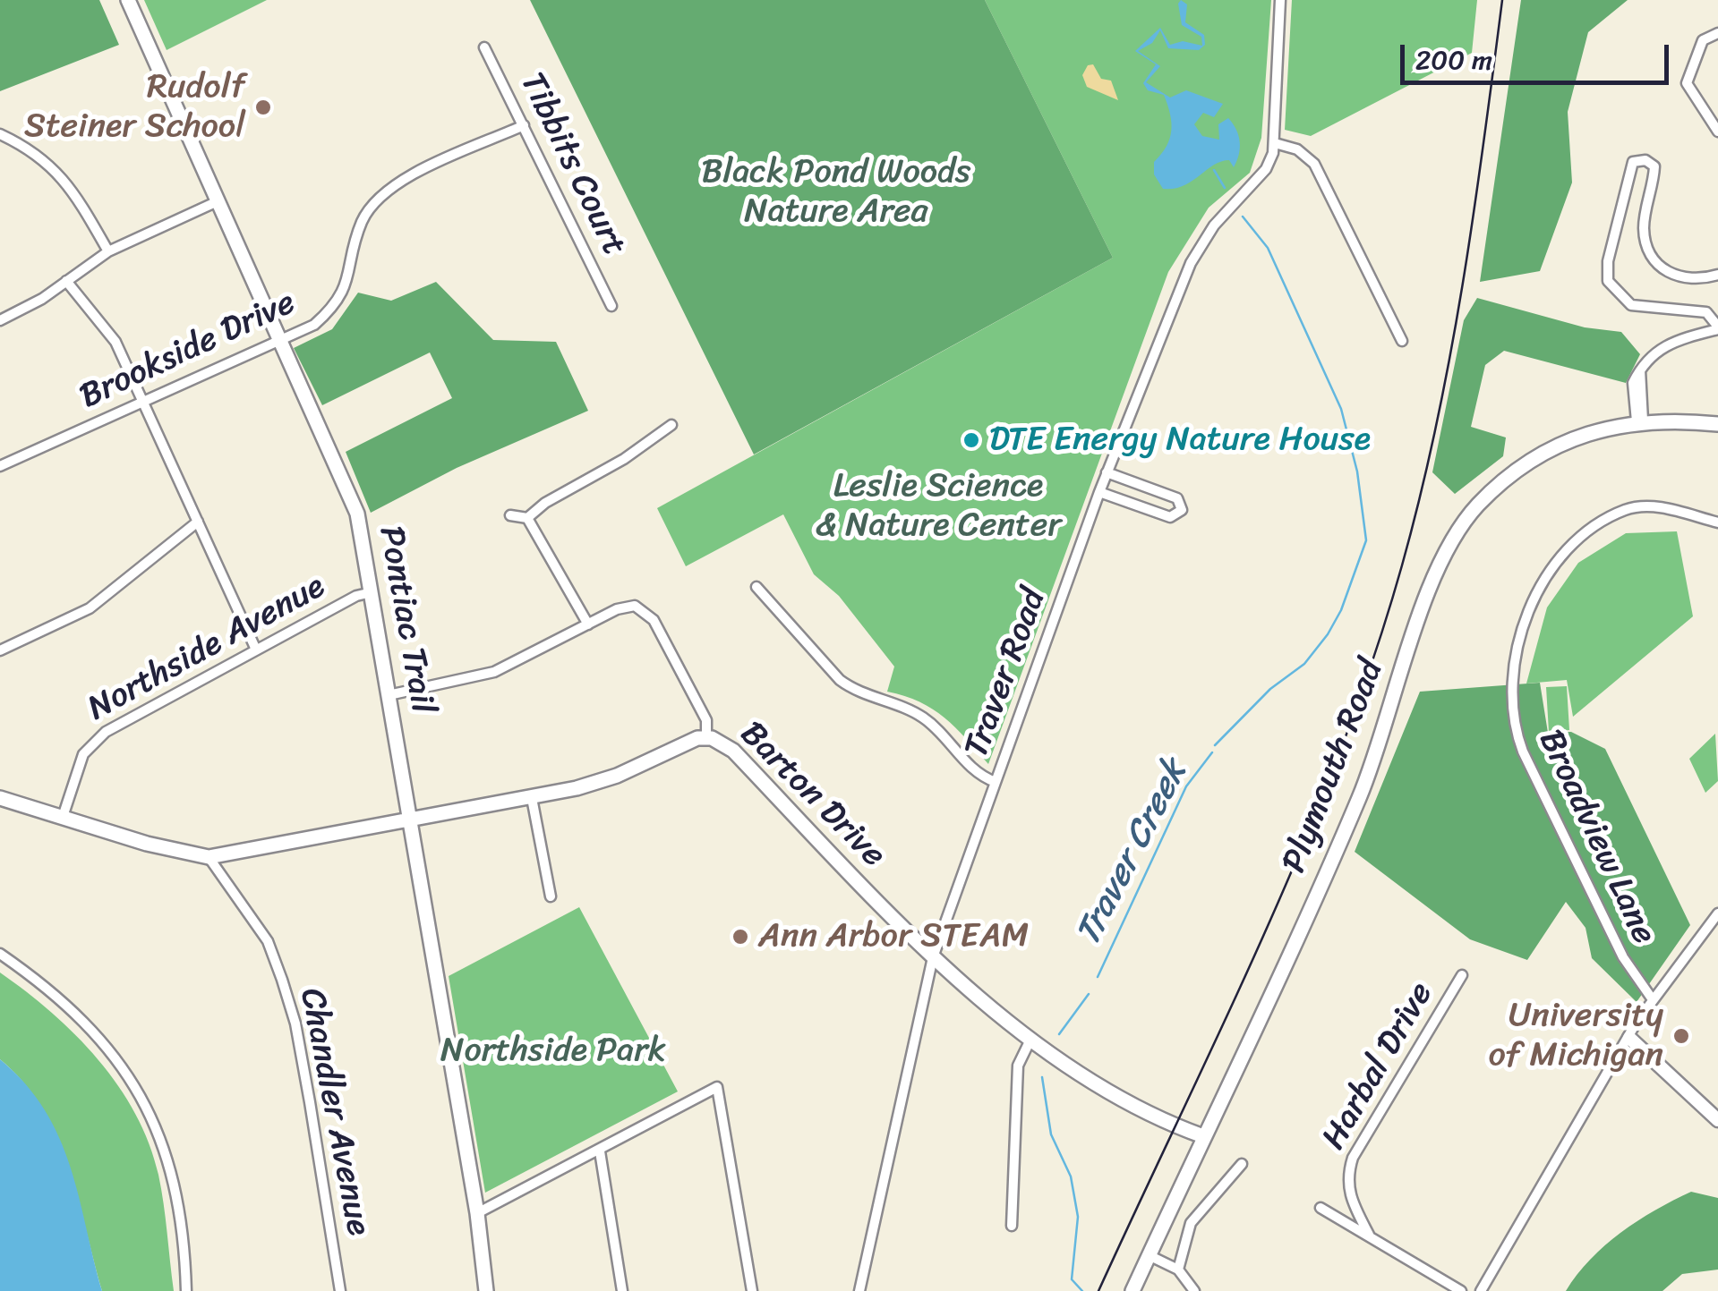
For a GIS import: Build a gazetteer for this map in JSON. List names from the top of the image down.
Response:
{
  "streets": {
    "main road": ["Pontiac Trail", "Plymouth Road", "Barton Drive"],
    "street": [
      "Tibbits Court",
      "Brookside Drive",
      "Northside Avenue",
      "Traver Road",
      "Broadview Lane",
      "Harbal Drive",
      "Chandler Avenue"
    ]
  },
  "crossings": [
    ["Tibbits Court", "Brookside Drive"],
    ["Brookside Drive", "Pontiac Trail"],
    ["Pontiac Trail", "Northside Avenue"],
    ["Pontiac Trail", "Barton Drive"],
    ["Northside Avenue", "Barton Drive"],
    ["Traver Road", "Barton Drive"],
    ["Plymouth Road", "Barton Drive"],
    ["Barton Drive", "Chandler Avenue"]
  ],
  "water": ["Traver Creek"],
  "parks": ["Black Pond Woods Nature Area", "Leslie Science & Nature Center", "Northside Park"],
  "places": [
    "Rudolf Steiner School",
    "DTE Energy Nature House",
    "Ann Arbor STEAM",
    "University of Michigan"
  ],
  "scale_bar": "200 m"
}
